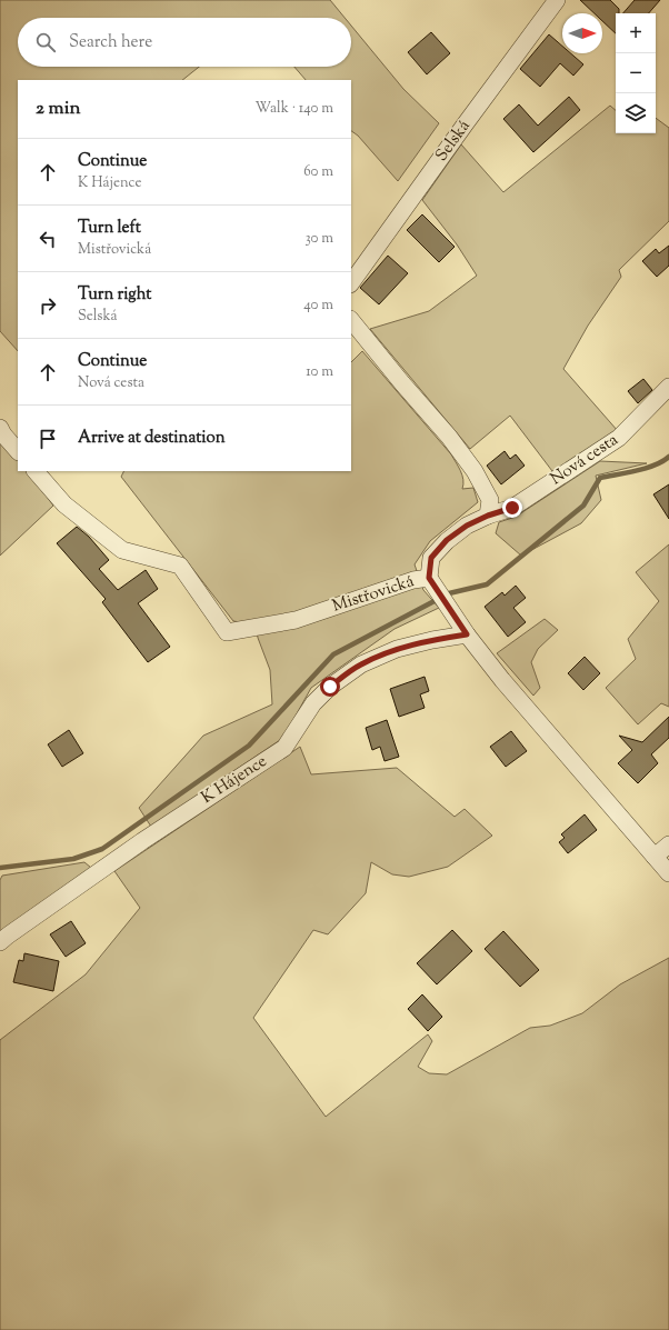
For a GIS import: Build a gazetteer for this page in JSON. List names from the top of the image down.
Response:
{
  "streets": {
    "street": [
      "Selská",
      "Nová cesta",
      "Mistřovická",
      "K Hájence"
    ]
  },
  "north": "right",
  "page": {
    "map_buttons": ["+", "−"],
    "search": "Search here",
    "heading": ["2 min", "Walk · 140 m"],
    "list": [
      ["Continue", "K Hájence", "60 m"],
      ["Turn left", "Mistřovická", "30 m"],
      ["Turn right", "Selská", "40 m"],
      ["Continue", "Nová cesta", "10 m"],
      "Arrive at destination"
    ]
  }
}
